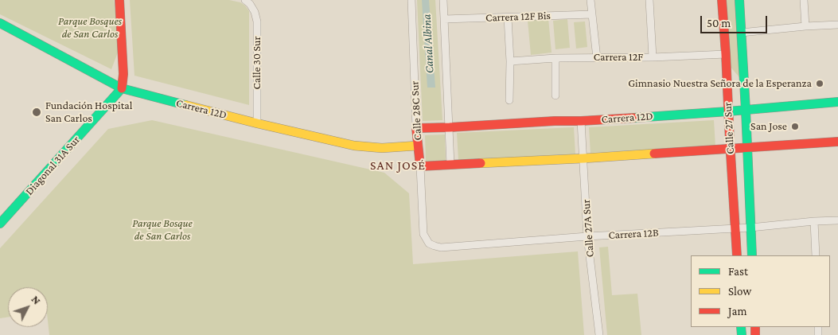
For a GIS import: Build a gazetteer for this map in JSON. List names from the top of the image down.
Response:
{
  "streets": {
    "street": [
      "Carrera 12F Bis",
      "Carrera 12F",
      "Calle 30 Sur",
      "Carrera 12D",
      "Calle 28C Sur",
      "Calle 27 Sur",
      "Diagonal 31A Sur",
      "Calle 27A Sur",
      "Carrera 12B"
    ]
  },
  "crossings": [
    ["Carrera 12F", "Calle 27 Sur"],
    ["Calle 30 Sur", "Carrera 12D"],
    ["Carrera 12D", "Calle 28C Sur"],
    ["Carrera 12D", "Calle 27 Sur"],
    ["Carrera 12D", "Diagonal 31A Sur"],
    ["Carrera 12D", "Calle 27A Sur"],
    ["Calle 28C Sur", "Carrera 12B"],
    ["Calle 27 Sur", "Carrera 12B"],
    ["Calle 27A Sur", "Carrera 12B"]
  ],
  "districts": ["SAN JOSÉ"],
  "water": ["Canal Albina"],
  "parks": ["Parque Bosques de San Carlos", "Parque Bosque de San Carlos"],
  "places": ["Gimnasio Nuestra Señora de la Esperanza", "Fundación Hospital San Carlos", "San Jose"],
  "legend": ["Fast", "Slow", "Jam"],
  "scale_bar": "50 m",
  "north": "top right"
}
